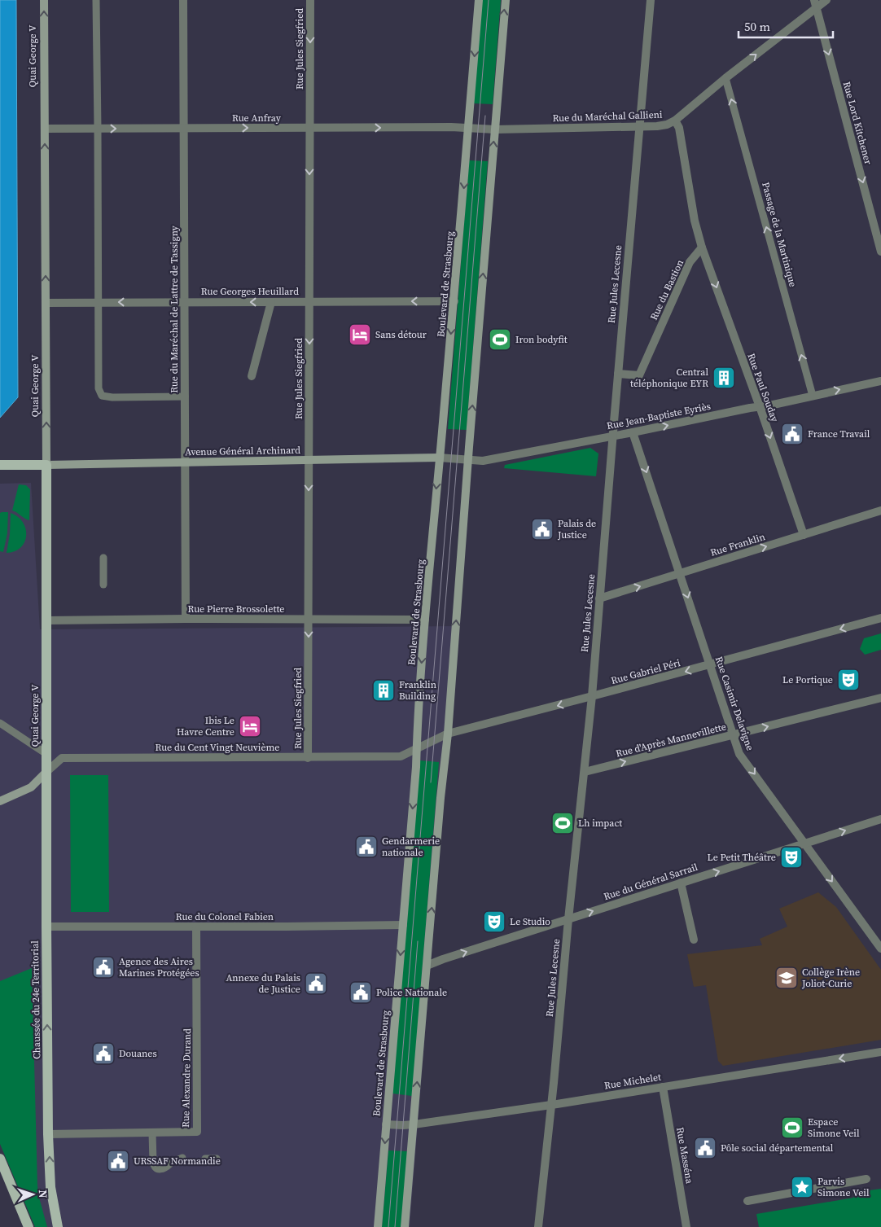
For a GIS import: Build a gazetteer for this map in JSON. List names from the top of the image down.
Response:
{
  "streets": {
    "main road": ["Quai George V", "Chaussée du 24e Territorial"],
    "street": [
      "Rue Jules Siegfried",
      "Rue du Maréchal Gallieni",
      "Rue Anfray",
      "Rue Lord Kitchener",
      "Boulevard de Strasbourg",
      "Rue Jules Lecesne",
      "Rue du Bastion",
      "Rue Georges Heuillard",
      "Rue du Maréchal de Lattre de Tassigny",
      "Rue Paul Souday",
      "Rue Jean-Baptiste Eyriès",
      "Avenue Général Archinard",
      "Rue Franklin",
      "Rue Pierre Brossolette",
      "Rue Gabriel Péri",
      "Rue Casimir Delavigne",
      "Rue d'Après Mannevillette",
      "Rue du Cent Vingt Neuvième",
      "Rue du Général Sarrail",
      "Rue du Colonel Fabien",
      "Rue Alexandre Durand",
      "Rue Michelet",
      "Rue Masséna"
    ],
    "lane": ["Passage de la Martinique"]
  },
  "crossings": [
    ["Rue Jules Siegfried", "Rue Anfray"],
    ["Rue Jules Siegfried", "Rue Georges Heuillard"],
    ["Rue Jules Siegfried", "Avenue Général Archinard"],
    ["Rue Jules Siegfried", "Rue Pierre Brossolette"],
    ["Rue Jules Siegfried", "Rue du Cent Vingt Neuvième"],
    ["Quai George V", "Rue Anfray"],
    ["Quai George V", "Rue Georges Heuillard"],
    ["Quai George V", "Avenue Général Archinard"],
    ["Quai George V", "Rue Pierre Brossolette"],
    ["Quai George V", "Rue du Cent Vingt Neuvième"],
    ["Quai George V", "Chaussée du 24e Territorial"],
    ["Rue du Maréchal Gallieni", "Rue Anfray"],
    ["Rue du Maréchal Gallieni", "Rue Lord Kitchener"],
    ["Rue du Maréchal Gallieni", "Passage de la Martinique"],
    ["Rue du Maréchal Gallieni", "Boulevard de Strasbourg"],
    ["Rue du Maréchal Gallieni", "Rue Jules Lecesne"],
    ["Rue Anfray", "Boulevard de Strasbourg"],
    ["Rue Anfray", "Rue du Maréchal de Lattre de Tassigny"],
    ["Passage de la Martinique", "Rue Jean-Baptiste Eyriès"],
    ["Boulevard de Strasbourg", "Rue Georges Heuillard"],
    ["Boulevard de Strasbourg", "Rue Jean-Baptiste Eyriès"],
    ["Boulevard de Strasbourg", "Avenue Général Archinard"],
    ["Boulevard de Strasbourg", "Rue Pierre Brossolette"],
    ["Boulevard de Strasbourg", "Rue Gabriel Péri"],
    ["Boulevard de Strasbourg", "Rue du Cent Vingt Neuvième"],
    ["Boulevard de Strasbourg", "Rue du Colonel Fabien"],
    ["Boulevard de Strasbourg", "Rue Michelet"],
    ["Rue Jules Lecesne", "Rue du Bastion"],
    ["Rue Jules Lecesne", "Rue Jean-Baptiste Eyriès"],
    ["Rue Jules Lecesne", "Rue Franklin"],
    ["Rue Jules Lecesne", "Rue Gabriel Péri"],
    ["Rue Jules Lecesne", "Rue d'Après Mannevillette"],
    ["Rue Jules Lecesne", "Rue du Général Sarrail"],
    ["Rue Jules Lecesne", "Rue Michelet"],
    ["Rue du Bastion", "Rue Paul Souday"],
    ["Rue Georges Heuillard", "Rue du Maréchal de Lattre de Tassigny"],
    ["Rue du Maréchal de Lattre de Tassigny", "Avenue Général Archinard"],
    ["Rue du Maréchal de Lattre de Tassigny", "Rue Pierre Brossolette"],
    ["Rue Paul Souday", "Rue Jean-Baptiste Eyriès"],
    ["Rue Paul Souday", "Rue Franklin"],
    ["Rue Jean-Baptiste Eyriès", "Avenue Général Archinard"],
    ["Rue Jean-Baptiste Eyriès", "Rue Casimir Delavigne"],
    ["Rue Franklin", "Rue Casimir Delavigne"],
    ["Rue Gabriel Péri", "Rue Casimir Delavigne"],
    ["Rue Gabriel Péri", "Rue du Cent Vingt Neuvième"],
    ["Rue Casimir Delavigne", "Rue d'Après Mannevillette"],
    ["Rue Casimir Delavigne", "Rue du Général Sarrail"],
    ["Rue du Cent Vingt Neuvième", "Chaussée du 24e Territorial"],
    ["Rue du Colonel Fabien", "Chaussée du 24e Territorial"],
    ["Rue du Colonel Fabien", "Rue Alexandre Durand"],
    ["Chaussée du 24e Territorial", "Rue Alexandre Durand"],
    ["Rue Michelet", "Rue Masséna"]
  ],
  "one_way": [
    "Rue Jules Siegfried",
    "Quai George V",
    "Rue Anfray",
    "Rue Lord Kitchener",
    "Passage de la Martinique",
    "Rue Georges Heuillard",
    "Rue Paul Souday",
    "Rue Jean-Baptiste Eyriès",
    "Rue Franklin",
    "Rue Gabriel Péri",
    "Rue Casimir Delavigne",
    "Rue d'Après Mannevillette",
    "Rue du Général Sarrail",
    "Chaussée du 24e Territorial",
    "Rue Michelet"
  ],
  "places": {
    "hotel": ["Sans détour", "Ibis Le Havre Centre"],
    "sports": ["Iron bodyfit", "Lh impact", "Espace Simone Veil"],
    "building": ["Central téléphonique EYR", "Franklin Building"],
    "public building": [
      "France Travail",
      "Palais de Justice",
      "Gendarmerie nationale",
      "Agence des Aires Marines Protégées",
      "Annexe du Palais de Justice",
      "Police Nationale",
      "Douanes",
      "Pôle social départemental",
      "URSSAF Normandie"
    ],
    "theatre": ["Le Portique", "Le Petit Théâtre", "Le Studio"],
    "school or university": ["Collège Irène Joliot-Curie"],
    "place": ["Parvis Simone Veil"]
  },
  "scale_bar": "50 m",
  "north": "right"
}
